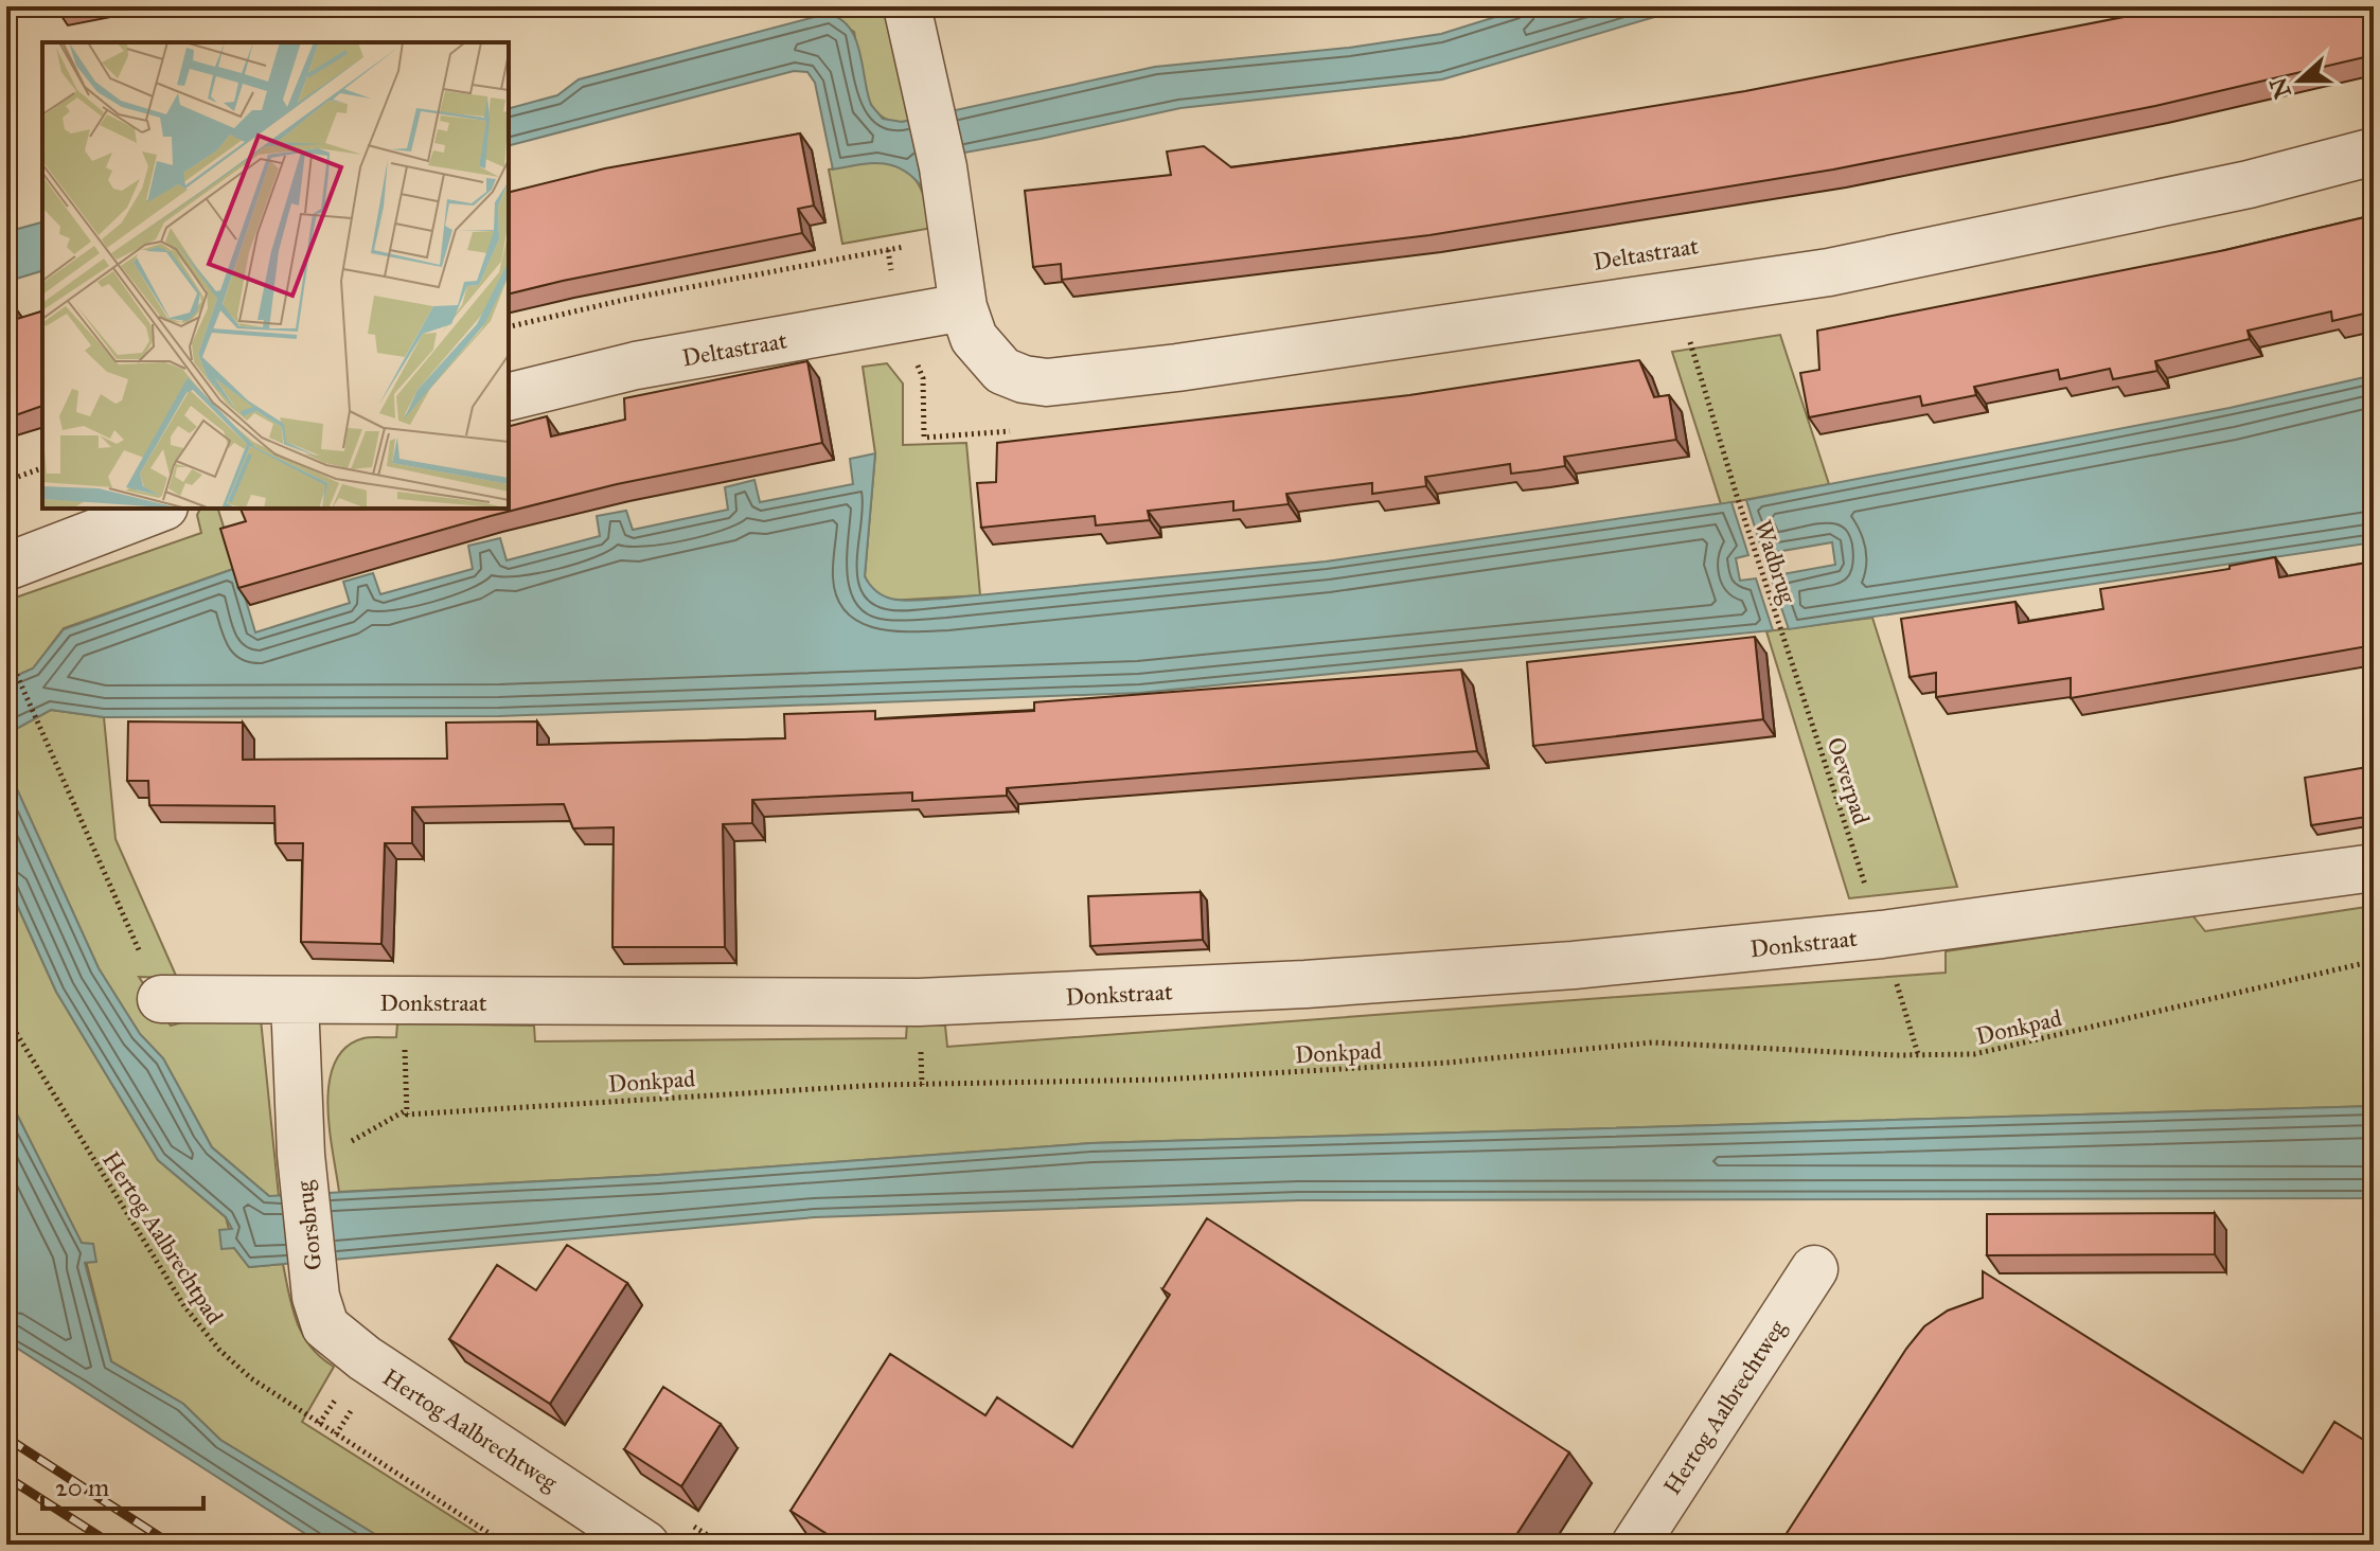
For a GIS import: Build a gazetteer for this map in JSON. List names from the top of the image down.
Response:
{
  "streets": {
    "street": [
      "Deltastraat",
      "Donkstraat",
      "Gorsbrug",
      "Hertog Aalbrechtweg"
    ],
    "path": [
      "Wadbrug",
      "Oeverpad",
      "Donkpad",
      "Hertog Aalbrechtpad"
    ]
  },
  "crossings": [
    ["Wadbrug", "Oeverpad"],
    ["Oeverpad", "Donkstraat"],
    ["Oeverpad", "Donkpad"],
    ["Donkstraat", "Gorsbrug"],
    ["Gorsbrug", "Hertog Aalbrechtweg"]
  ],
  "scale_bar": "20 m",
  "north": "left"
}
